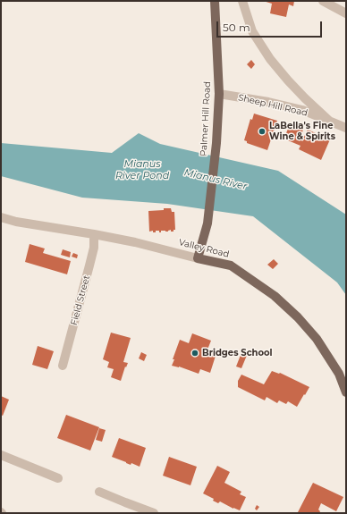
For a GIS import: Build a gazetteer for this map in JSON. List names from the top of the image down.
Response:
{
  "streets": {
    "main road": ["Palmer Hill Road", "Valley Road"],
    "street": ["Sheep Hill Road", "Field Street"]
  },
  "crossings": [
    ["Sheep Hill Road", "Palmer Hill Road"],
    ["Palmer Hill Road", "Valley Road"],
    ["Valley Road", "Field Street"]
  ],
  "water": ["Mianus River Pond", "Mianus River"],
  "places": ["LaBella's Fine Wine & Spirits", "Bridges School"],
  "scale_bar": "50 m"
}
